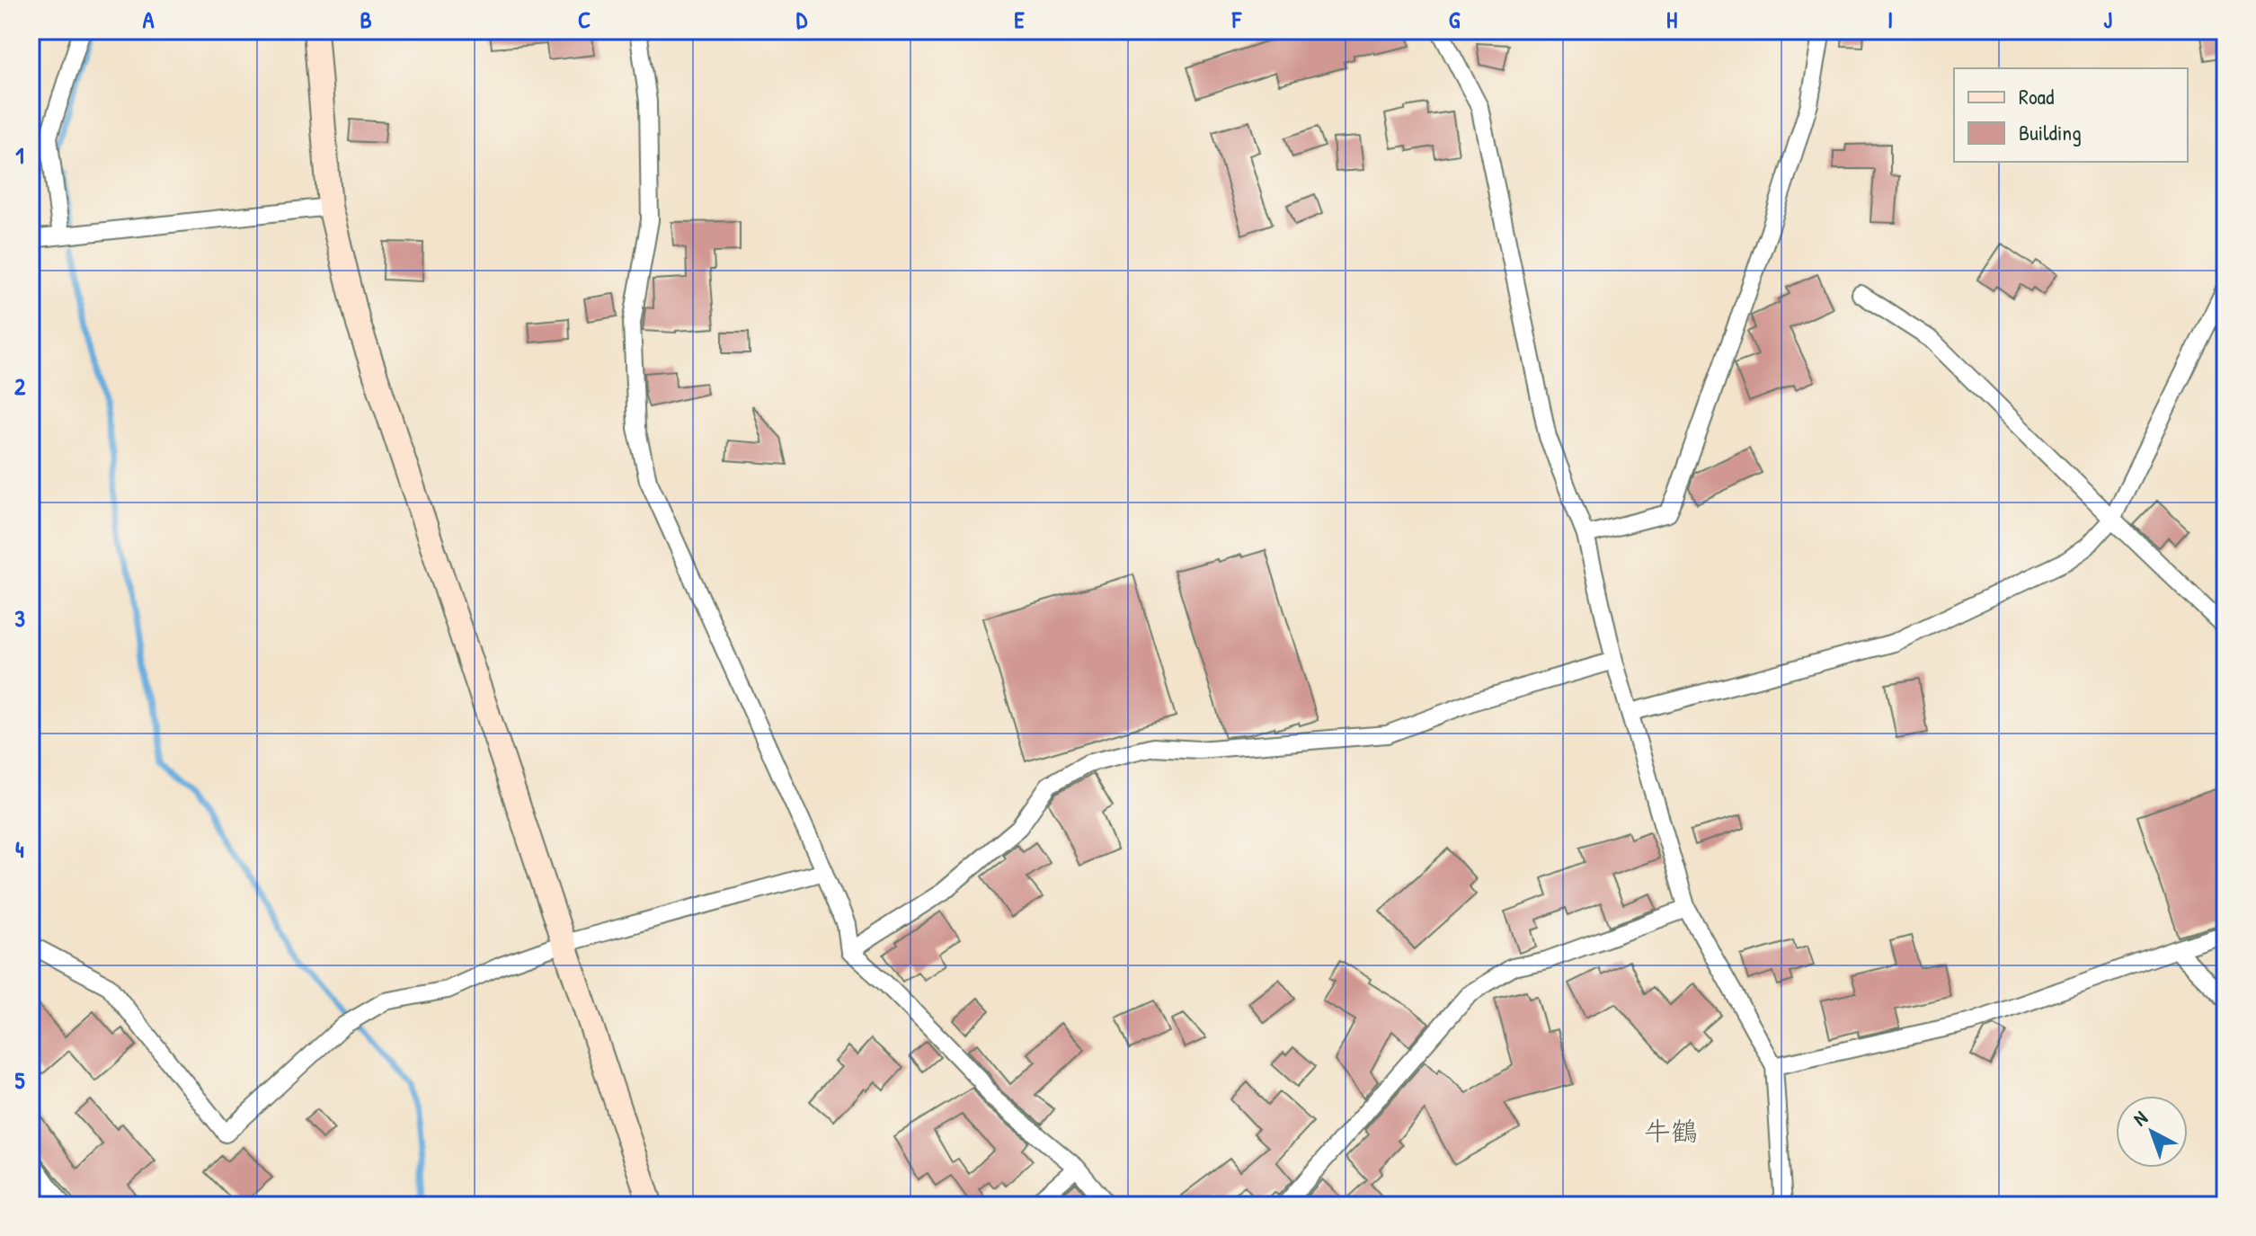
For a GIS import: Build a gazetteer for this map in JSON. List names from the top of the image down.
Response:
{
  "districts": ["牛鶴"],
  "legend": ["Road", "Building"],
  "north": "top left",
  "grid": {
    "columns": [
      "A",
      "B",
      "C",
      "D",
      "E",
      "F",
      "G",
      "H",
      "I",
      "J"
    ],
    "rows": [
      "1",
      "2",
      "3",
      "4",
      "5"
    ]
  }
}
